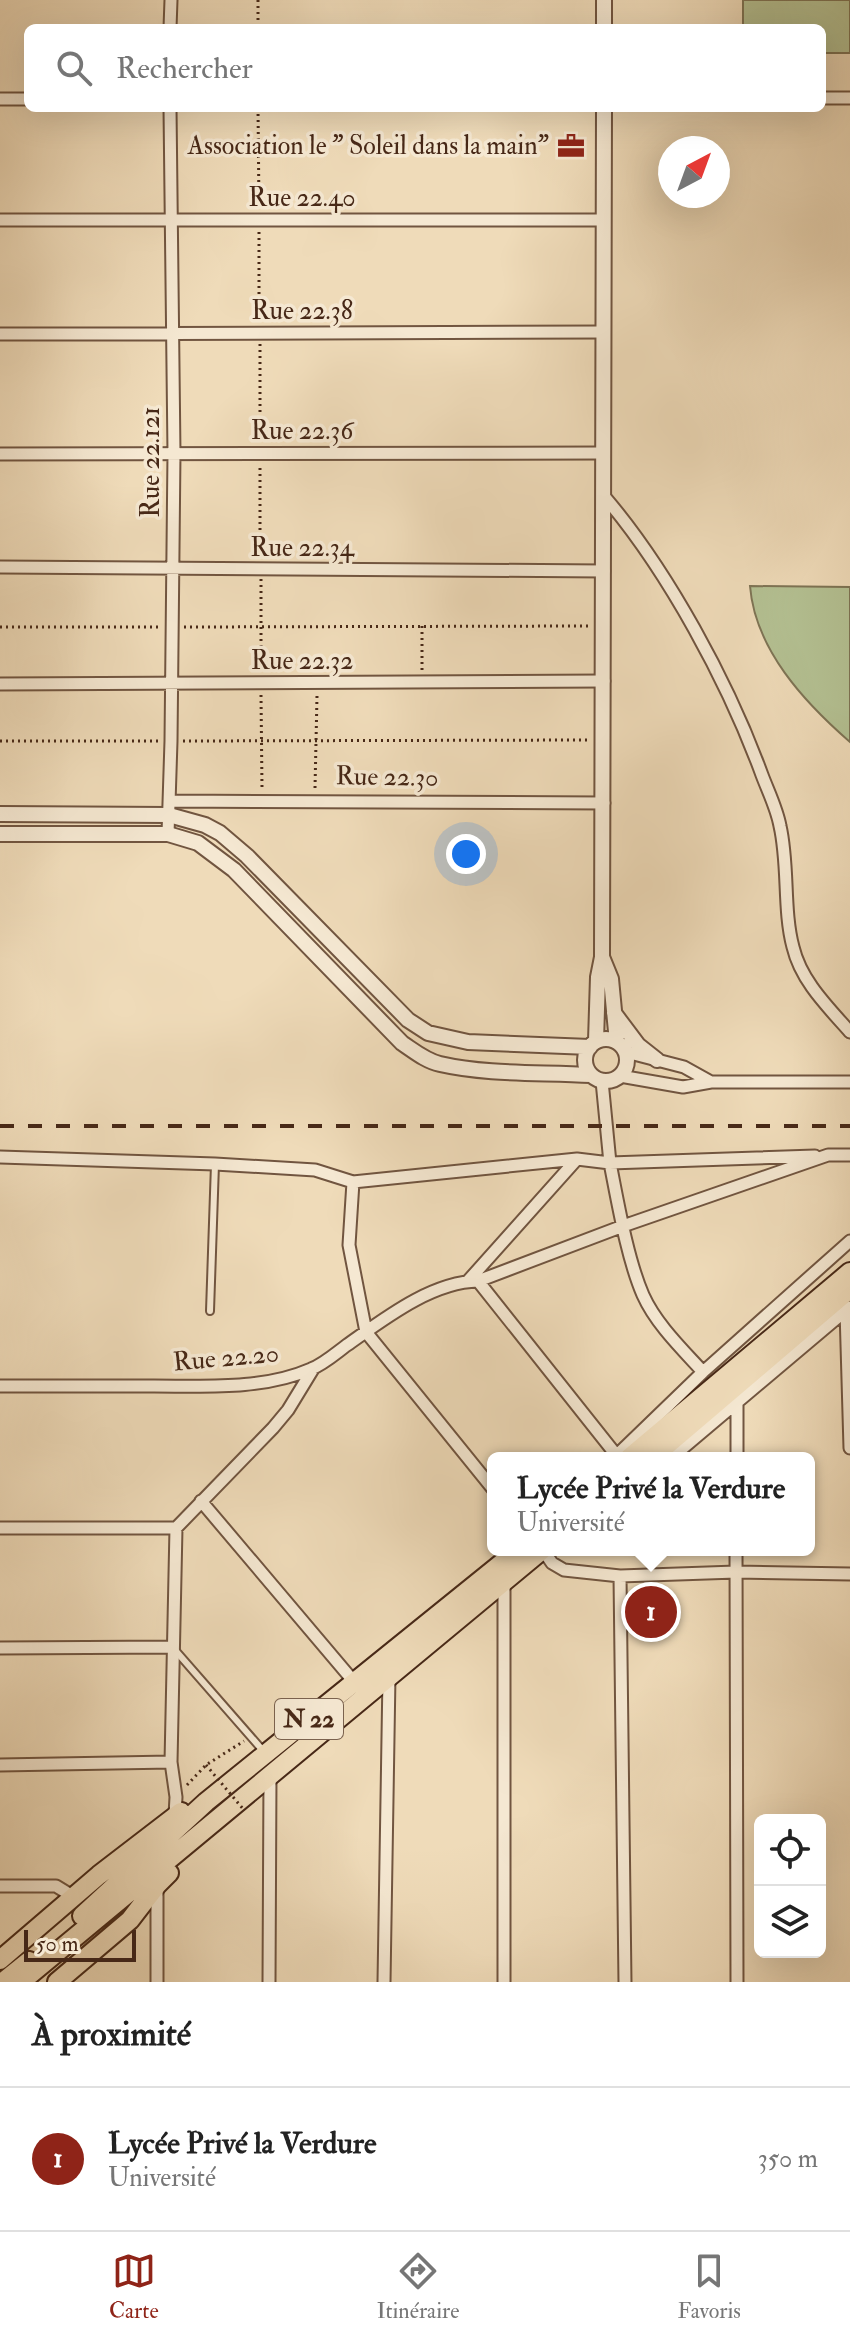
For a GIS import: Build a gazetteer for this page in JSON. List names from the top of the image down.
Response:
{
  "streets": {
    "main road": ["N 22"],
    "street": [
      "Rue 22.40",
      "Rue 22.38",
      "Rue 22.36",
      "Rue 22.121",
      "Rue 22.34",
      "Rue 22.32",
      "Rue 22.30",
      "Rue 22.20"
    ]
  },
  "crossings": [
    ["Rue 22.40", "Rue 22.121"],
    ["Rue 22.38", "Rue 22.121"],
    ["Rue 22.36", "Rue 22.121"],
    ["Rue 22.121", "Rue 22.34"],
    ["Rue 22.121", "Rue 22.32"],
    ["Rue 22.121", "Rue 22.30"]
  ],
  "places": {
    "office": ["Association le \" Soleil dans la main\""]
  },
  "scale_bar": "50 m",
  "north": "top right",
  "page": {
    "search": "Rechercher",
    "popup": ["Lycée Privé la Verdure", "Université"],
    "pins": "1",
    "scale": "50 m",
    "heading": "À proximité",
    "list": [
      {
        "mark": "1",
        "name": "Lycée Privé la Verdure",
        "note": "Université",
        "value": "350 m"
      }
    ],
    "nav": ["Carte", "Itinéraire", "Favoris"]
  }
}
